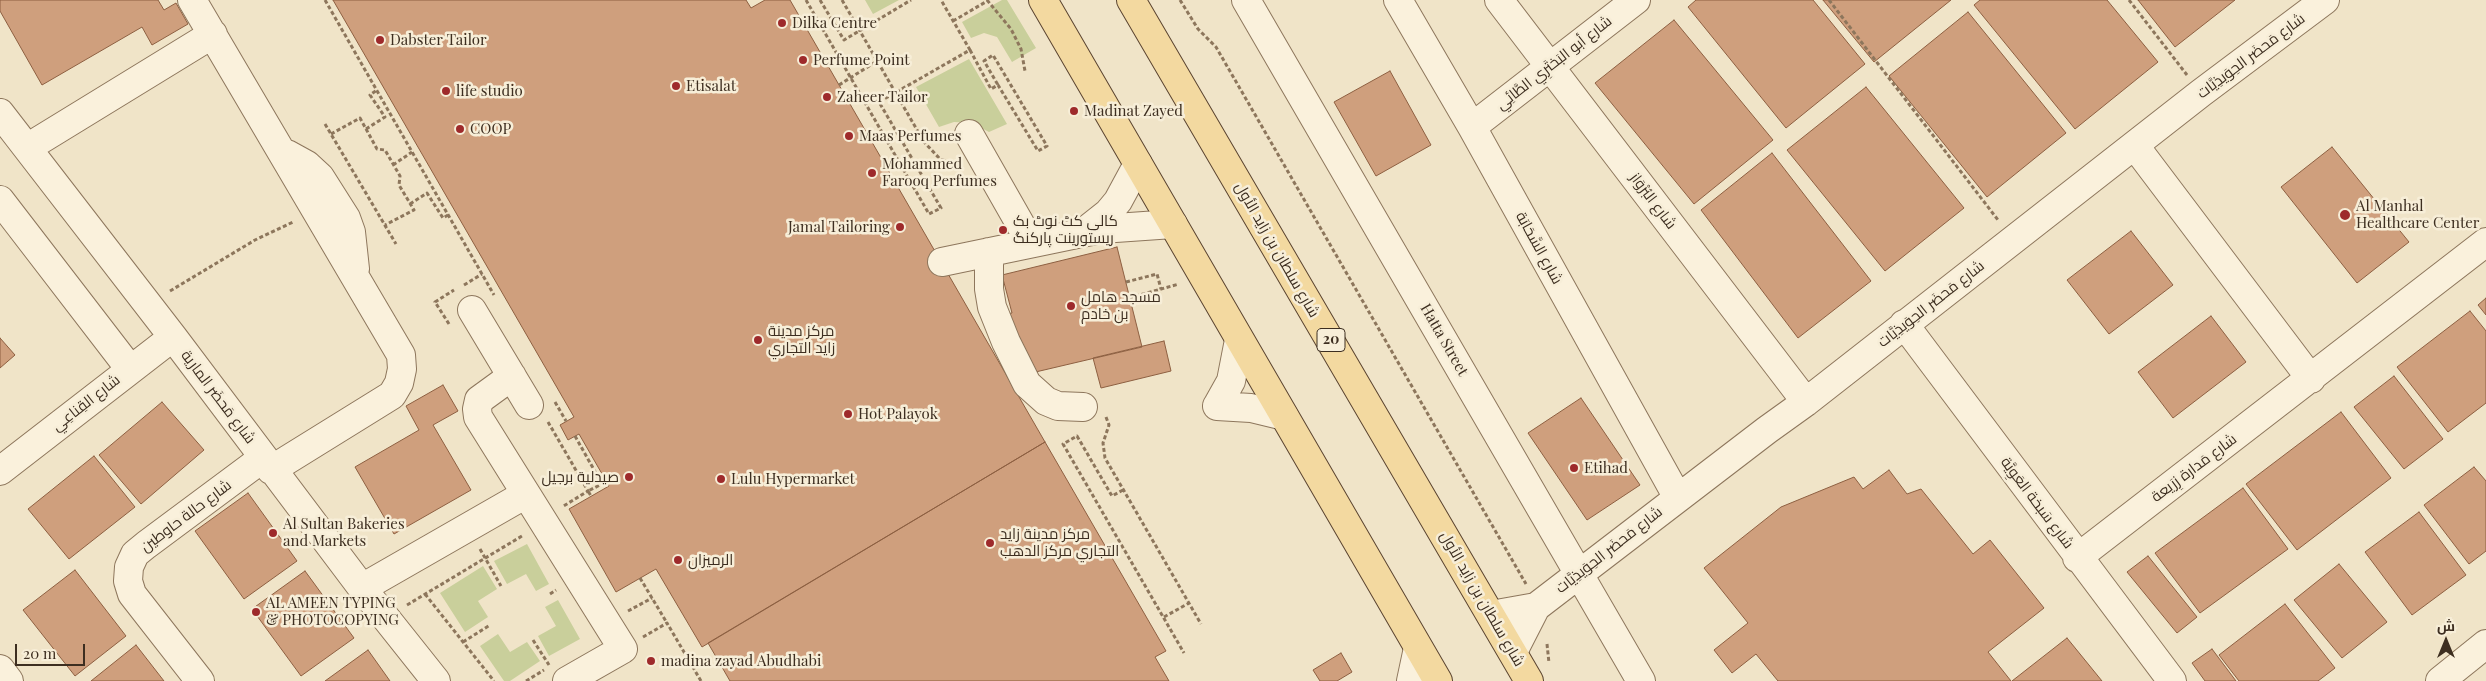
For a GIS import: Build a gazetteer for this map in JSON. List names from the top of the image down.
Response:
{
  "streets": {
    "main road": ["شارع سلطان بن زايد الأول", "20"],
    "street": [
      "شارع مَحضَر الحِوَيذِيَّات",
      "شارع أبو البَختَرِي الطَّائِي",
      "شارع البُرْوَاز",
      "شارع السَّحَابَة",
      "Hatta Street",
      "شارع مَحضَر المارية",
      "شارع القِناعِي",
      "شارع مَدارة زِرَيعة",
      "شارع سَبخة العَوِيَّة",
      "شارع حالة حاوطين"
    ]
  },
  "crossings": [
    ["شارع مَحضَر الحِوَيذِيَّات", "شارع البُرْوَاز"],
    ["شارع مَحضَر الحِوَيذِيَّات", "شارع السَّحَابَة"],
    ["شارع مَحضَر الحِوَيذِيَّات", "شارع سلطان بن زايد الأول"],
    ["شارع مَحضَر الحِوَيذِيَّات", "Hatta Street"],
    ["شارع مَحضَر الحِوَيذِيَّات", "شارع سَبخة العَوِيَّة"],
    ["شارع أبو البَختَرِي الطَّائِي", "شارع البُرْوَاز"],
    ["شارع أبو البَختَرِي الطَّائِي", "شارع السَّحَابَة"],
    ["شارع مَحضَر المارية", "شارع القِناعِي"],
    ["شارع مَحضَر المارية", "شارع حالة حاوطين"],
    ["شارع مَدارة زِرَيعة", "شارع سَبخة العَوِيَّة"]
  ],
  "places": [
    "Dilka Centre",
    "Dabster Tailor",
    "Perfume Point",
    "Etisalat",
    "life studio",
    "Zaheer Tailor",
    "Madinat Zayed",
    "COOP",
    "Maas Perfumes",
    "Mohammed Farooq Perfumes",
    "Al Manhal Healthcare Center",
    "Jamal Tailoring",
    "کالی کٹ نوٹ بک ریستورینت پارکنگ",
    "مسجد هامل بن خادم",
    "مركز مدينة زايد التجاري",
    "Hot Palayok",
    "Etihad",
    "صيدلية برجيل",
    "Lulu Hypermarket",
    "Al Sultan Bakeries and Markets",
    "مركز مدينة زايد التجاري مركز الدهب",
    "الرميزان",
    "AL AMEEN TYPING & PHOTOCOPYING",
    "madina zayad Abudhabi"
  ],
  "scale_bar": "20 m",
  "north": "top"
}
